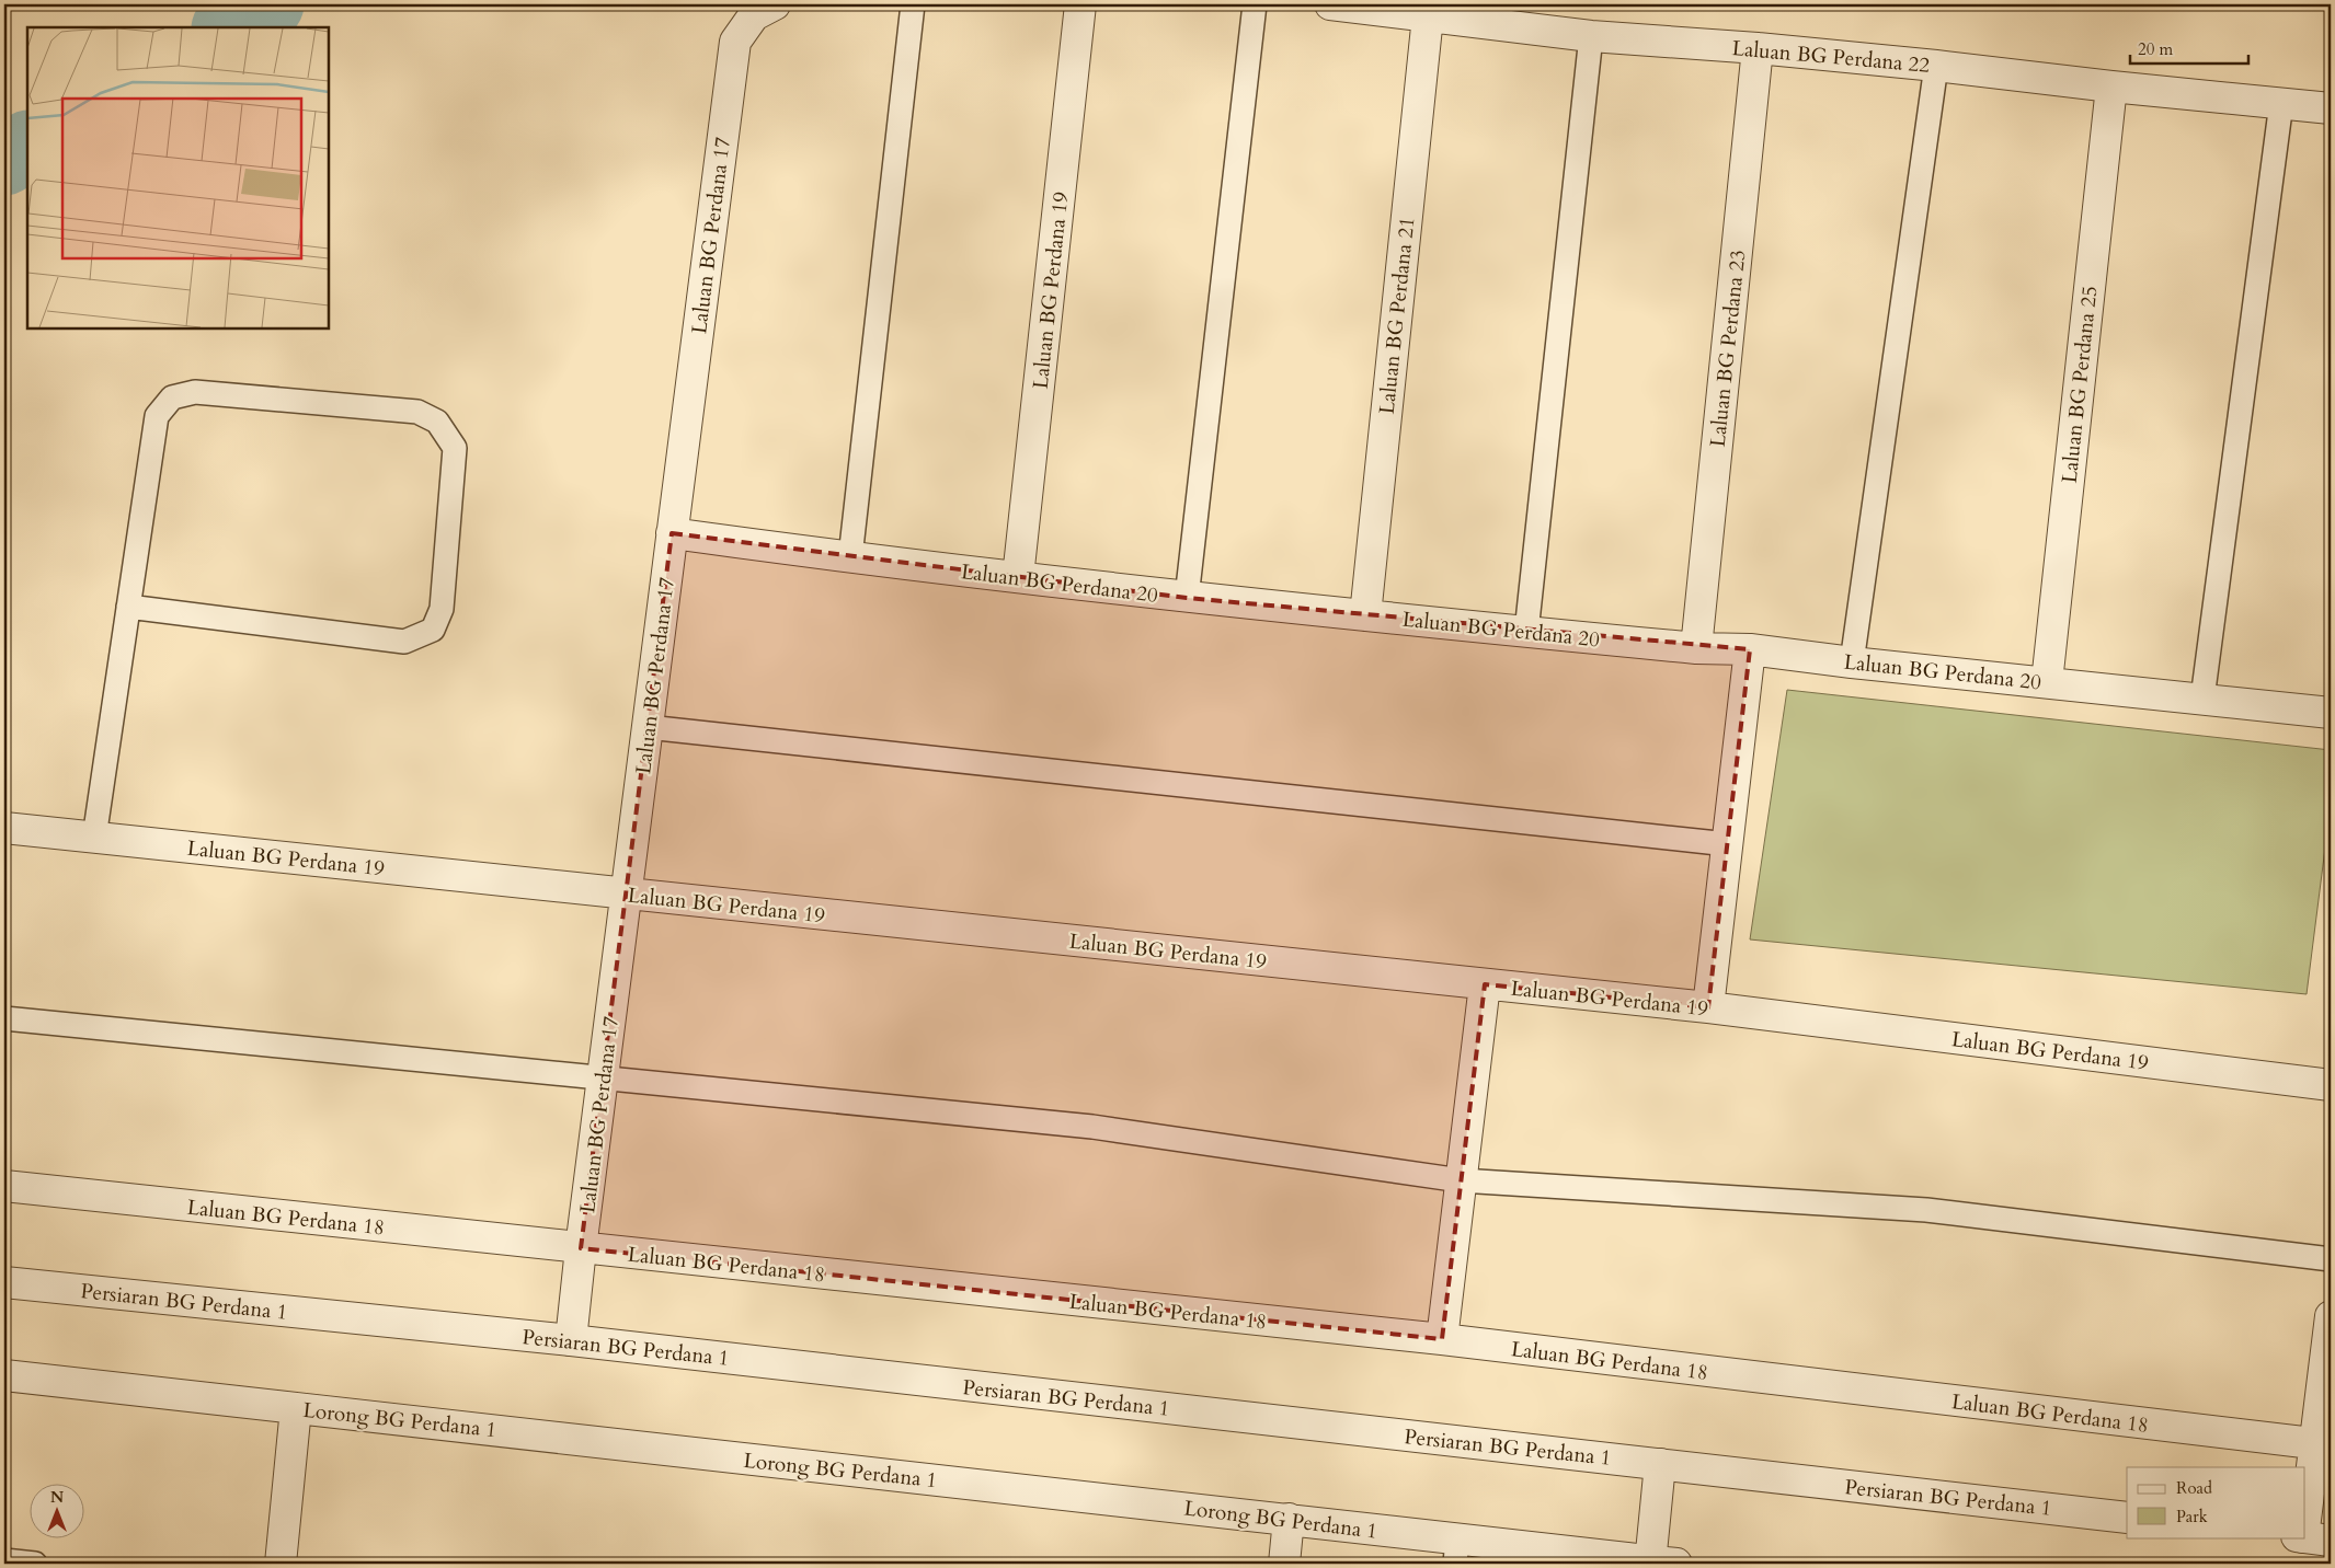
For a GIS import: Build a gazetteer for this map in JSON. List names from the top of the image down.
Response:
{
  "streets": {
    "street": [
      "Laluan BG Perdana 22",
      "Laluan BG Perdana 17",
      "Laluan BG Perdana 19",
      "Laluan BG Perdana 21",
      "Laluan BG Perdana 23",
      "Laluan BG Perdana 25",
      "Laluan BG Perdana 20",
      "Laluan BG Perdana 18",
      "Persiaran BG Perdana 1",
      "Lorong BG Perdana 1"
    ]
  },
  "crossings": [
    ["Laluan BG Perdana 22", "Laluan BG Perdana 21"],
    ["Laluan BG Perdana 22", "Laluan BG Perdana 23"],
    ["Laluan BG Perdana 22", "Laluan BG Perdana 25"],
    ["Laluan BG Perdana 17", "Laluan BG Perdana 19"],
    ["Laluan BG Perdana 17", "Laluan BG Perdana 20"],
    ["Laluan BG Perdana 17", "Laluan BG Perdana 18"],
    ["Laluan BG Perdana 17", "Persiaran BG Perdana 1"],
    ["Laluan BG Perdana 19", "Laluan BG Perdana 20"],
    ["Laluan BG Perdana 21", "Laluan BG Perdana 20"],
    ["Laluan BG Perdana 23", "Laluan BG Perdana 20"],
    ["Laluan BG Perdana 25", "Laluan BG Perdana 20"]
  ],
  "legend": ["Road", "Park"],
  "scale_bar": "20 m",
  "north": "top"
}
